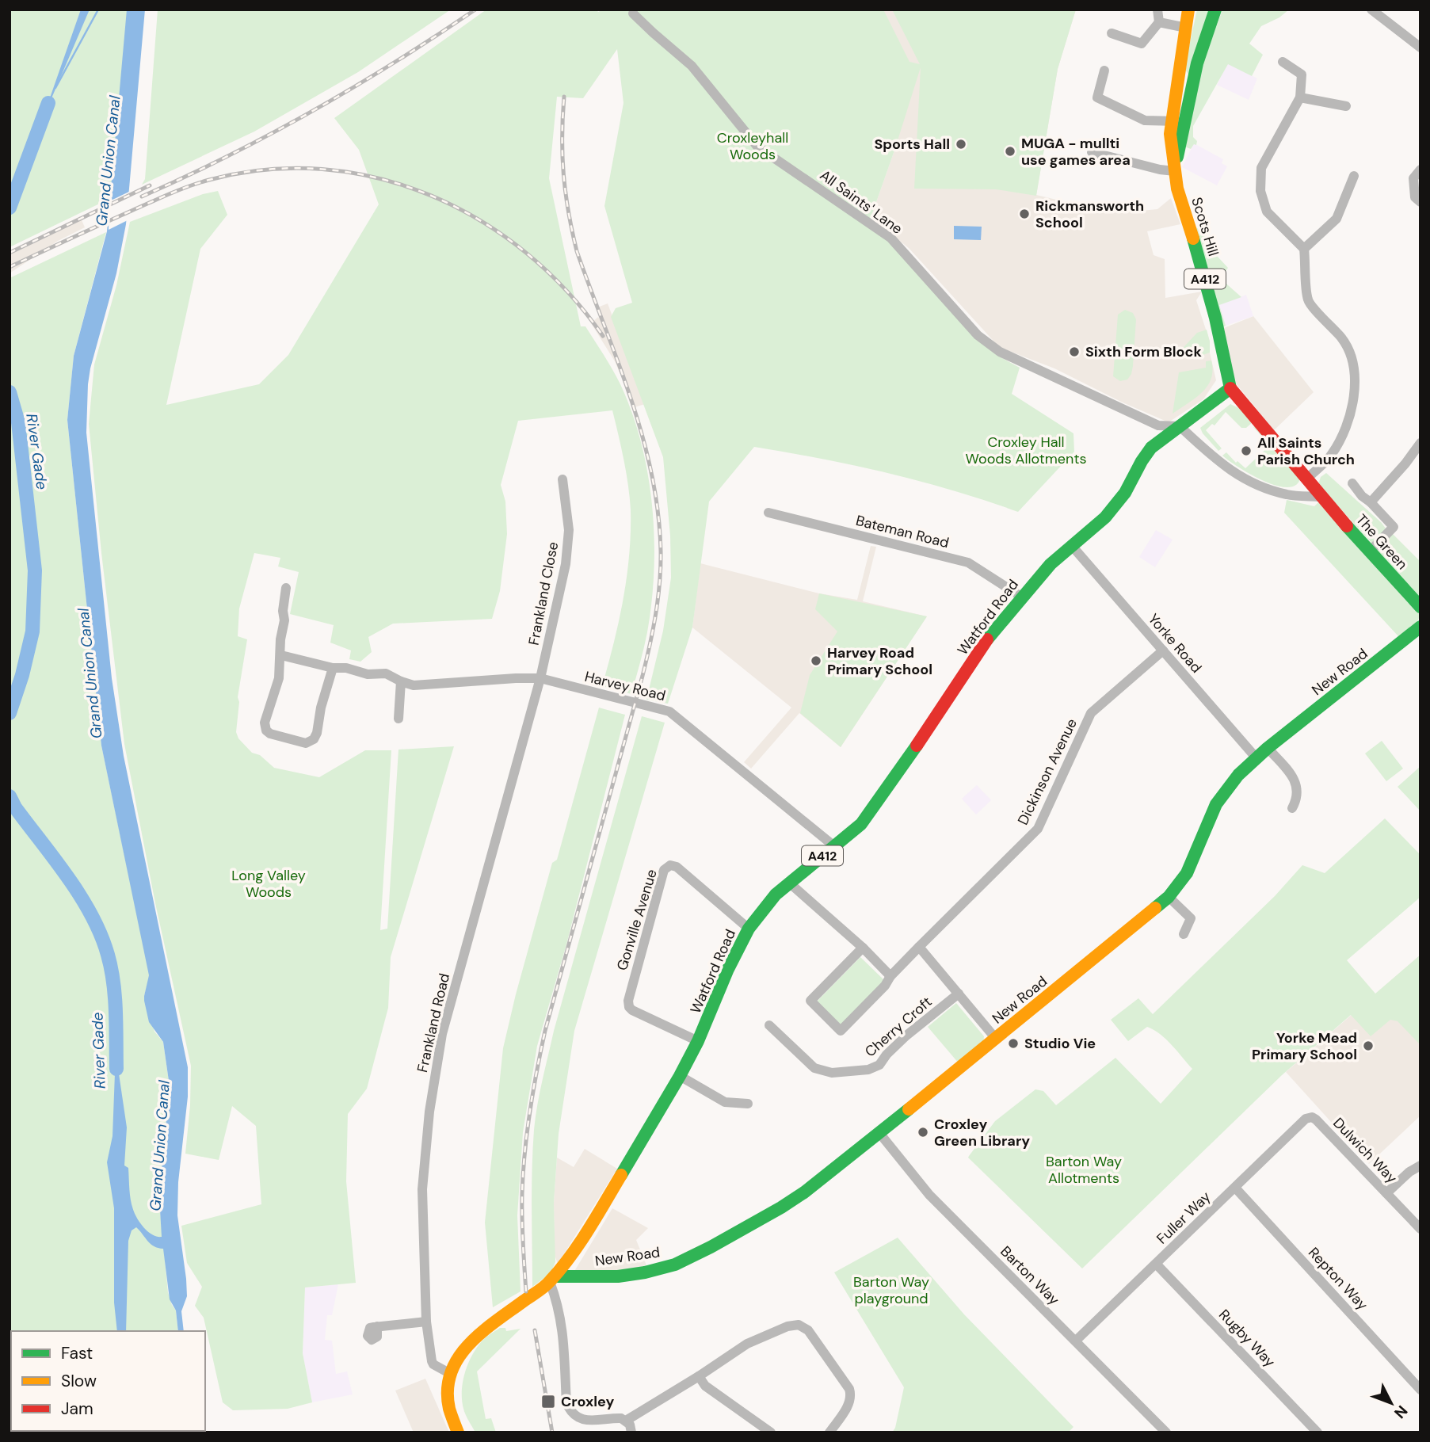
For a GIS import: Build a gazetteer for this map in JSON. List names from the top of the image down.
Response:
{
  "streets": {
    "main road": [
      "Scots Hill",
      "A412",
      "The Green",
      "Watford Road",
      "New Road"
    ],
    "street": [
      "All Saints' Lane",
      "Bateman Road",
      "Frankland Close",
      "Yorke Road",
      "Harvey Road",
      "Dickinson Avenue",
      "Gonville Avenue",
      "Frankland Road",
      "Cherry Croft",
      "Dulwich Way",
      "Fuller Way",
      "Barton Way",
      "Repton Way",
      "Rugby Way"
    ]
  },
  "crossings": [
    ["All Saints' Lane", "Watford Road"],
    ["Scots Hill", "The Green"],
    ["Scots Hill", "Watford Road"],
    ["Bateman Road", "Watford Road"],
    ["The Green", "Watford Road"],
    ["Frankland Close", "Harvey Road"],
    ["Frankland Close", "Frankland Road"],
    ["Watford Road", "Yorke Road"],
    ["Watford Road", "New Road"],
    ["Watford Road", "Harvey Road"],
    ["Watford Road", "Gonville Avenue"],
    ["Watford Road", "Frankland Road"],
    ["Yorke Road", "New Road"],
    ["Yorke Road", "Dickinson Avenue"],
    ["New Road", "Barton Way"],
    ["Harvey Road", "Frankland Road"],
    ["Dulwich Way", "Fuller Way"],
    ["Fuller Way", "Barton Way"],
    ["Fuller Way", "Repton Way"],
    ["Fuller Way", "Rugby Way"]
  ],
  "water": ["Grand Union Canal", "River Gade"],
  "parks": [
    "Croxleyhall Woods",
    "Croxley Hall Woods Allotments",
    "Long Valley Woods",
    "Barton Way Allotments",
    "Barton Way playground"
  ],
  "places": {
    "other": [
      "Sports Hall",
      "MUGA - mullti use games area",
      "Rickmansworth School",
      "Sixth Form Block",
      "All Saints Parish Church",
      "Harvey Road Primary School",
      "Studio Vie",
      "Yorke Mead Primary School",
      "Croxley Green Library"
    ],
    "transit": ["Croxley"]
  },
  "legend": ["Fast", "Slow", "Jam"],
  "north": "bottom right"
}
